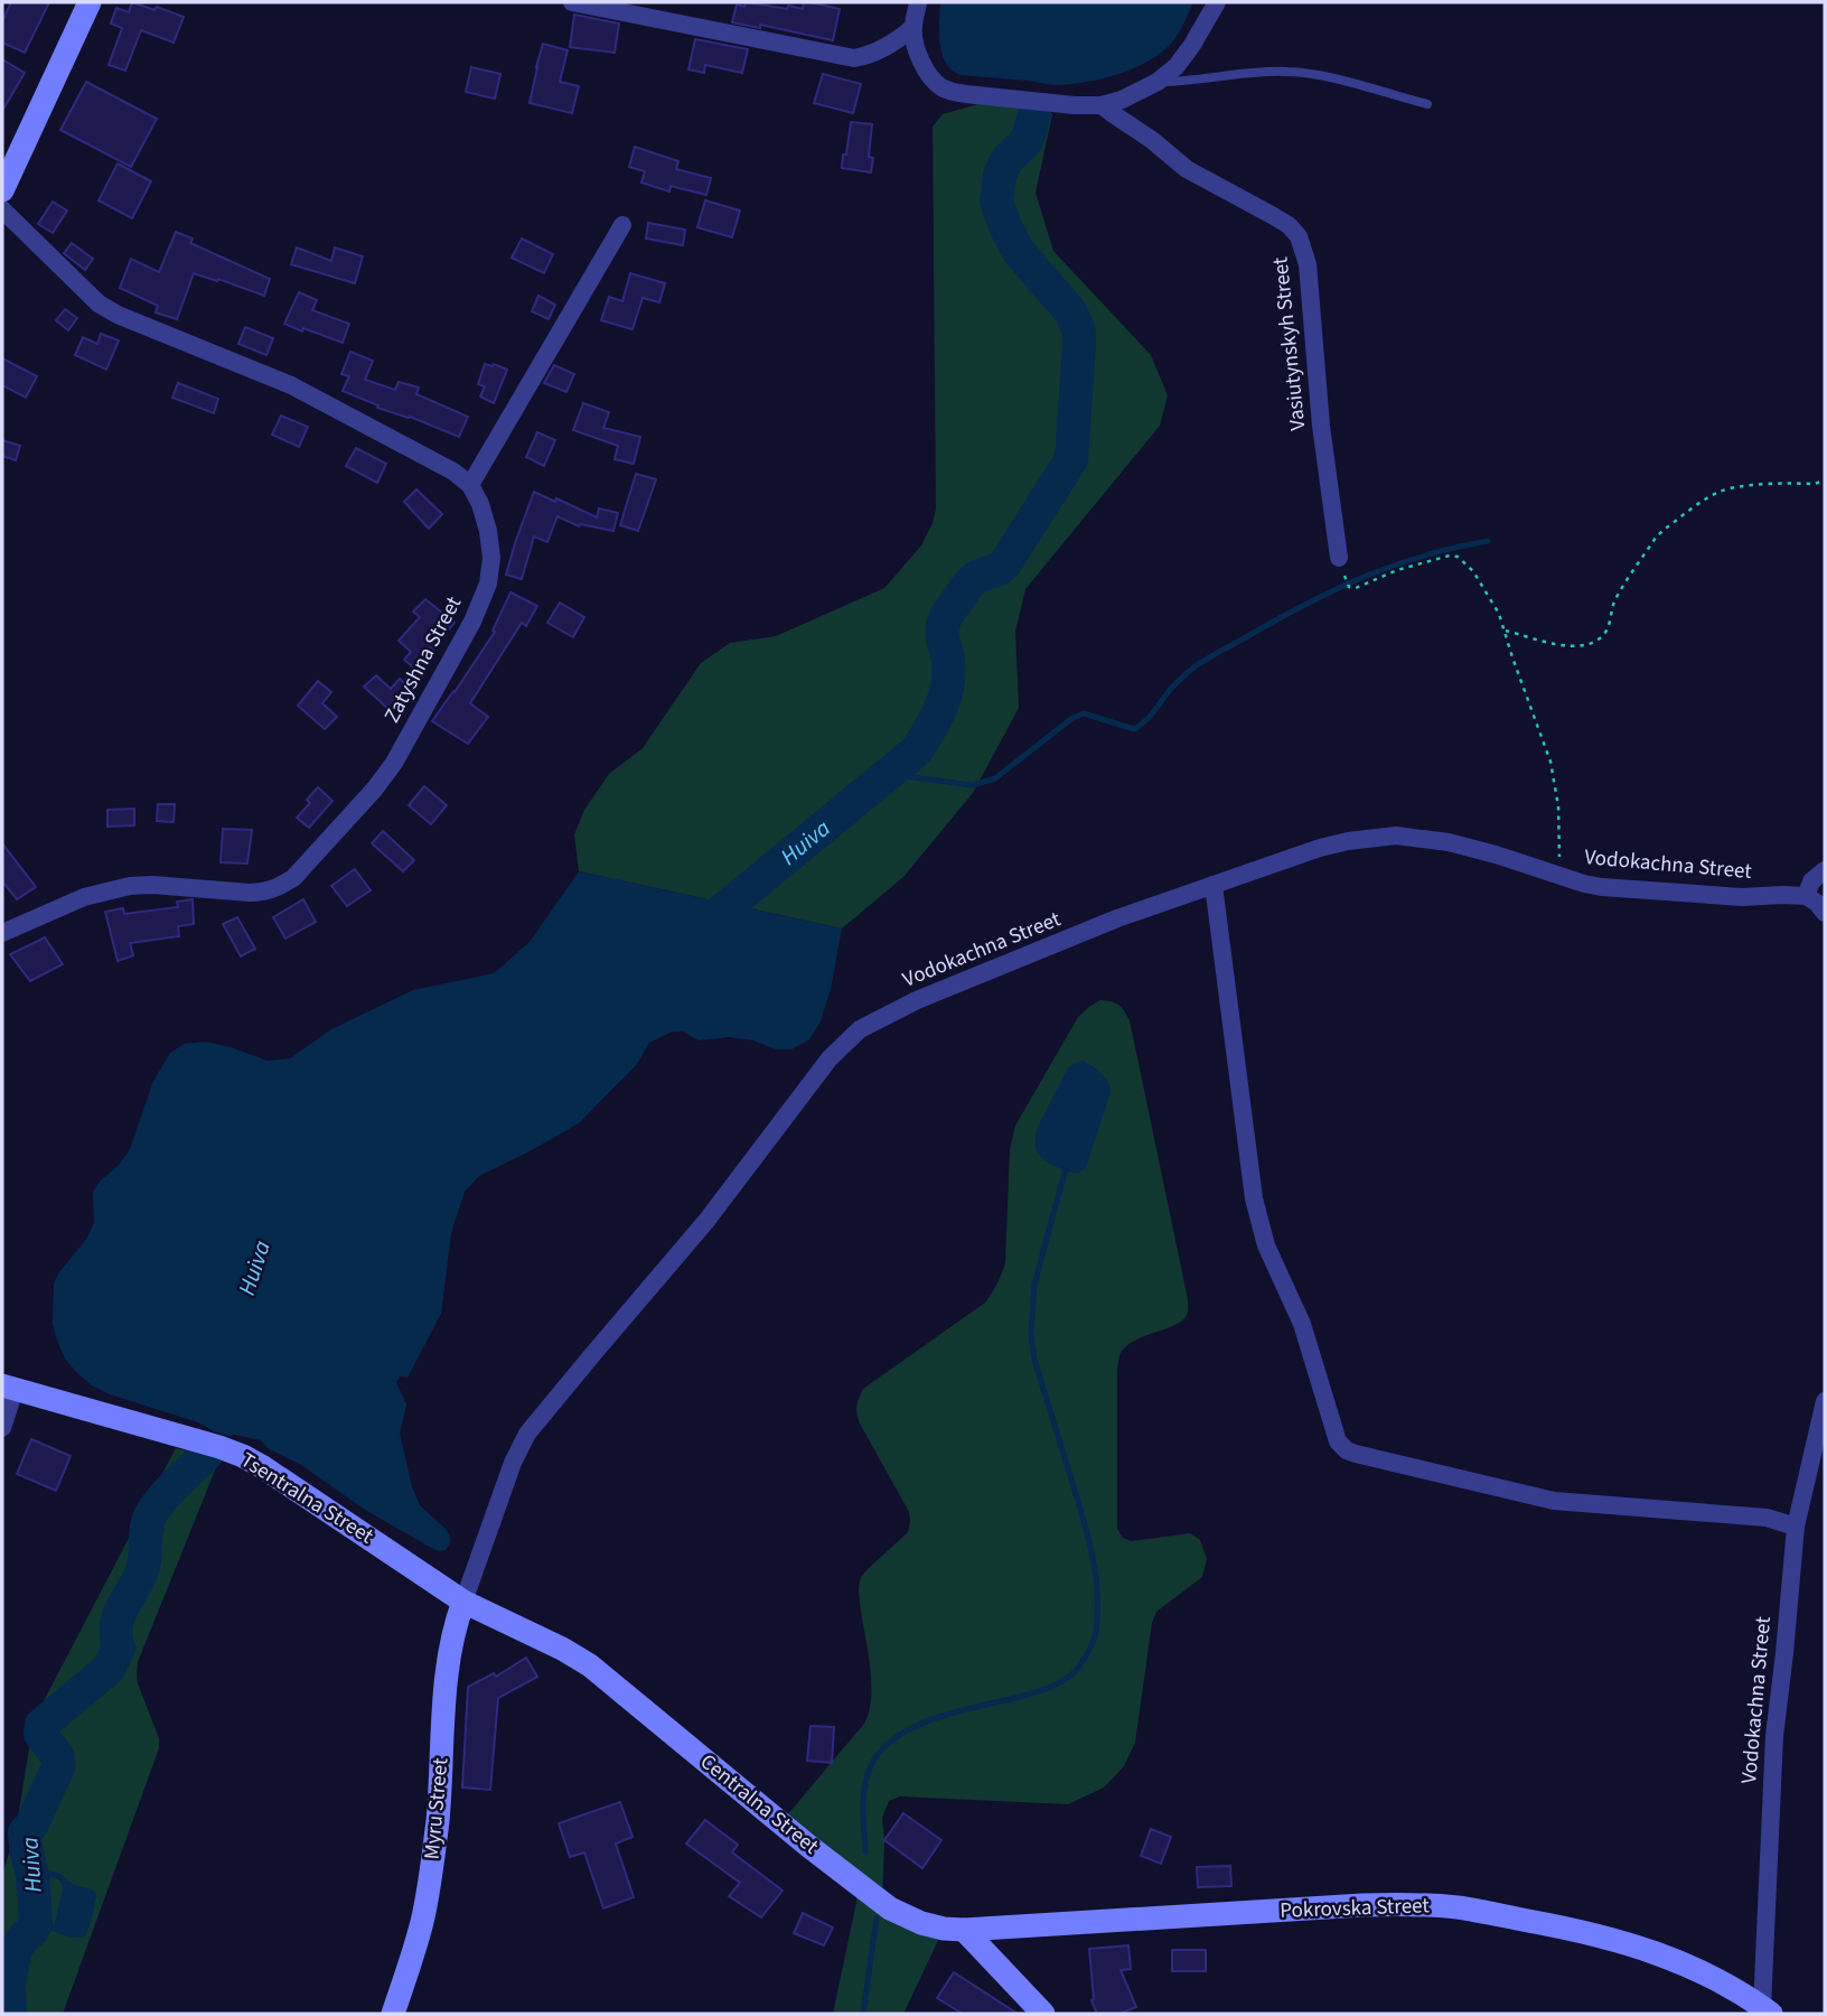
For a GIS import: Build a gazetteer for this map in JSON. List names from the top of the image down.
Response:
{
  "streets": {
    "street": [
      "Vasiutynskyh Street",
      "Zatyshna Street",
      "Vodokachna Street",
      "Tsentralna Street",
      "Centralna Street",
      "Myru Street",
      "Pokrovska Street"
    ]
  },
  "crossings": [
    ["Vodokachna Street", "Tsentralna Street"],
    ["Vodokachna Street", "Centralna Street"],
    ["Vodokachna Street", "Myru Street"],
    ["Vodokachna Street", "Pokrovska Street"],
    ["Tsentralna Street", "Centralna Street"],
    ["Tsentralna Street", "Myru Street"],
    ["Centralna Street", "Myru Street"],
    ["Centralna Street", "Pokrovska Street"]
  ],
  "water": ["Huiva"]
}
